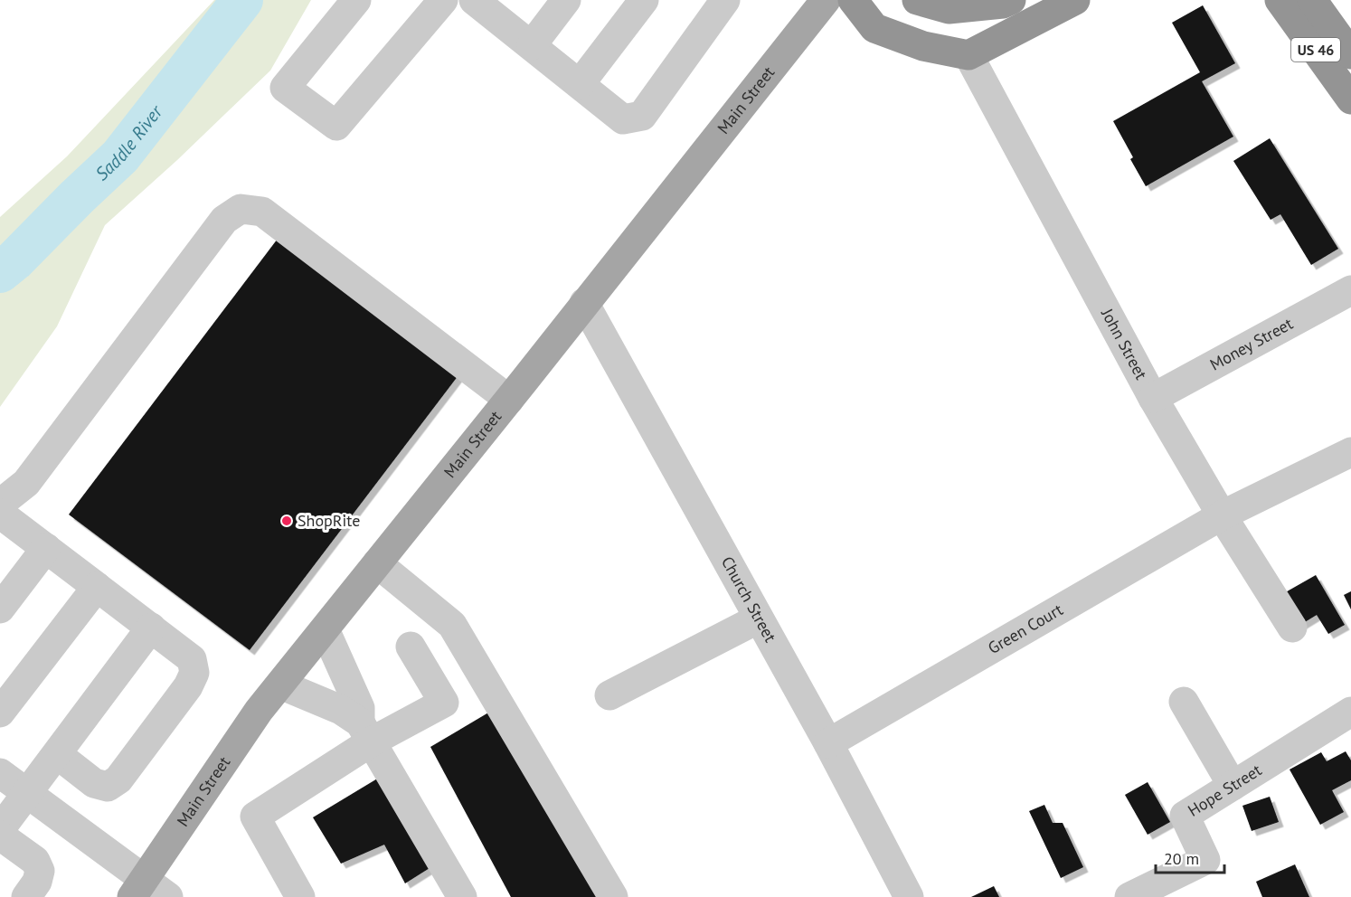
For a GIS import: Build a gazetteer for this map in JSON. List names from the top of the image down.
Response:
{
  "streets": {
    "highway": ["US 46"],
    "main road": ["Main Street"],
    "street": [
      "Money Street",
      "John Street",
      "Church Street",
      "Green Court",
      "Hope Street"
    ]
  },
  "crossings": [
    ["Main Street", "Church Street"],
    ["Money Street", "John Street"],
    ["John Street", "Green Court"],
    ["Church Street", "Green Court"]
  ],
  "water": ["Saddle River"],
  "places": ["ShopRite"],
  "scale_bar": "20 m"
}
